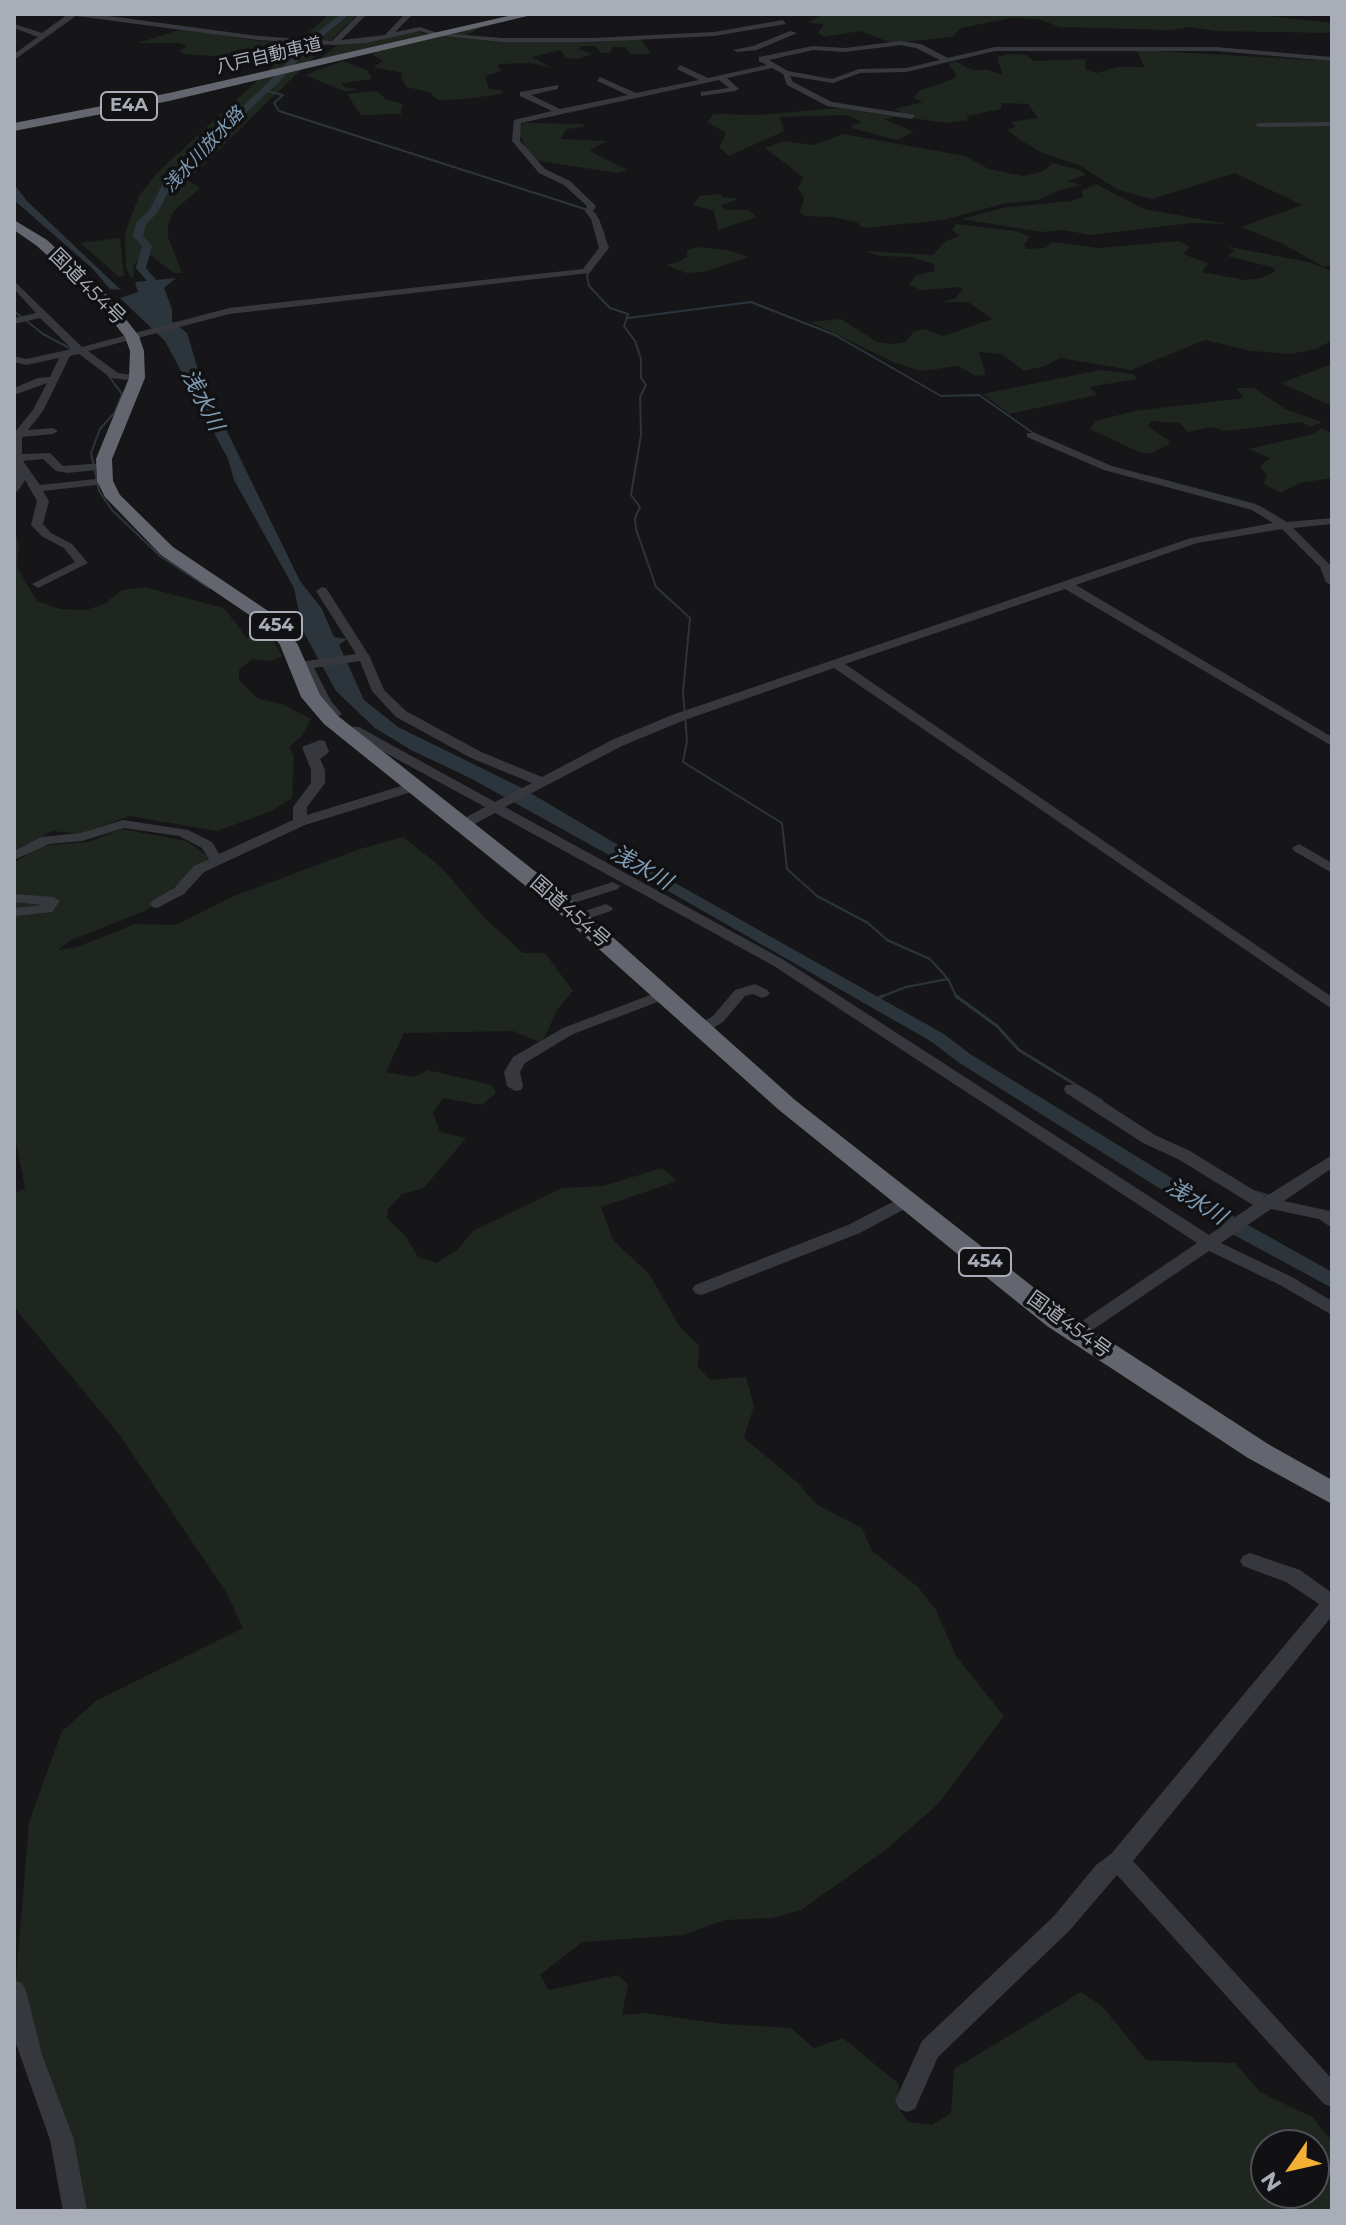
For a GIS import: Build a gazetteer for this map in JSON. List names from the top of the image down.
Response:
{
  "streets": {
    "highway": [
      "八戸自動車道",
      "E4A",
      "国道454号",
      "454"
    ]
  },
  "water": ["浅水川放水路", "浅水川"],
  "north": "bottom left"
}
